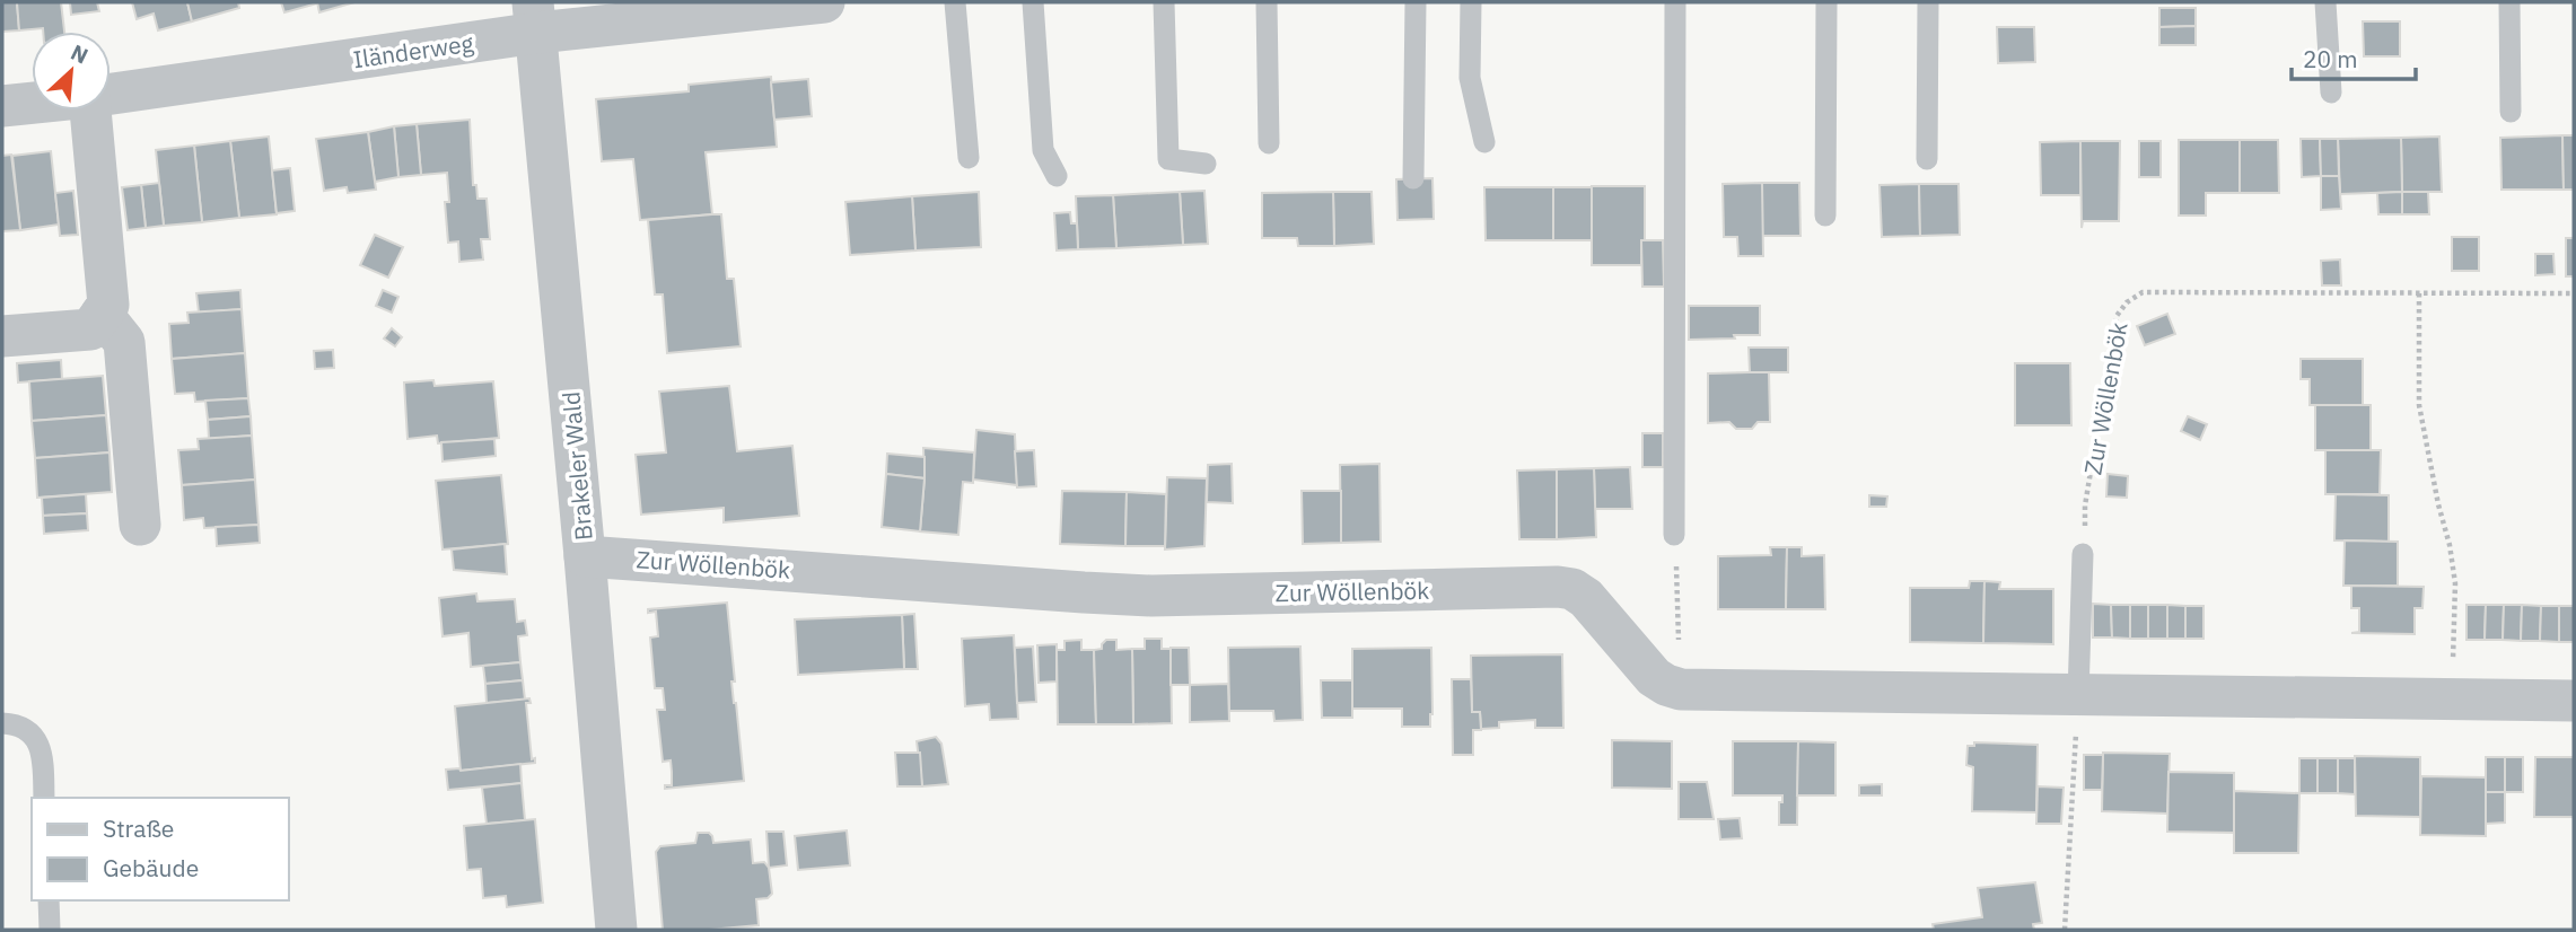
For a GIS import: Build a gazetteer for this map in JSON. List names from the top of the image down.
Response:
{
  "streets": {
    "street": ["Iländerweg", "Zur Wöllenbök", "Brakeler Wald"]
  },
  "crossings": [
    ["Iländerweg", "Brakeler Wald"],
    ["Zur Wöllenbök", "Brakeler Wald"]
  ],
  "legend": ["Straße", "Gebäude"],
  "scale_bar": "20 m",
  "north": "top right"
}
